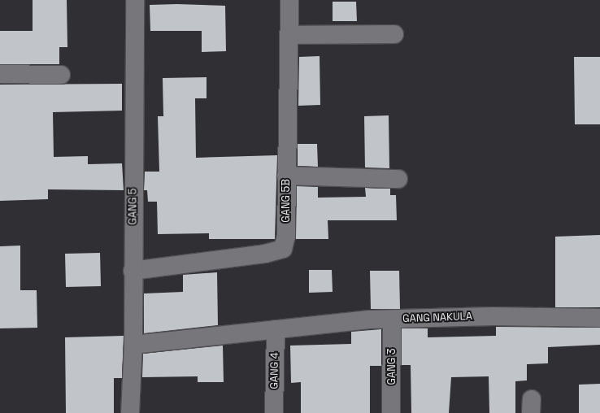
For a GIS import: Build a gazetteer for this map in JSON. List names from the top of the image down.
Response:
{
  "streets": {
    "street": [
      "GANG 5B",
      "GANG 5",
      "GANG NAKULA",
      "GANG 3",
      "GANG 4"
    ]
  },
  "crossings": [
    ["GANG 5B", "GANG 5"],
    ["GANG 5", "GANG NAKULA"],
    ["GANG NAKULA", "GANG 3"],
    ["GANG NAKULA", "GANG 4"]
  ]
}
